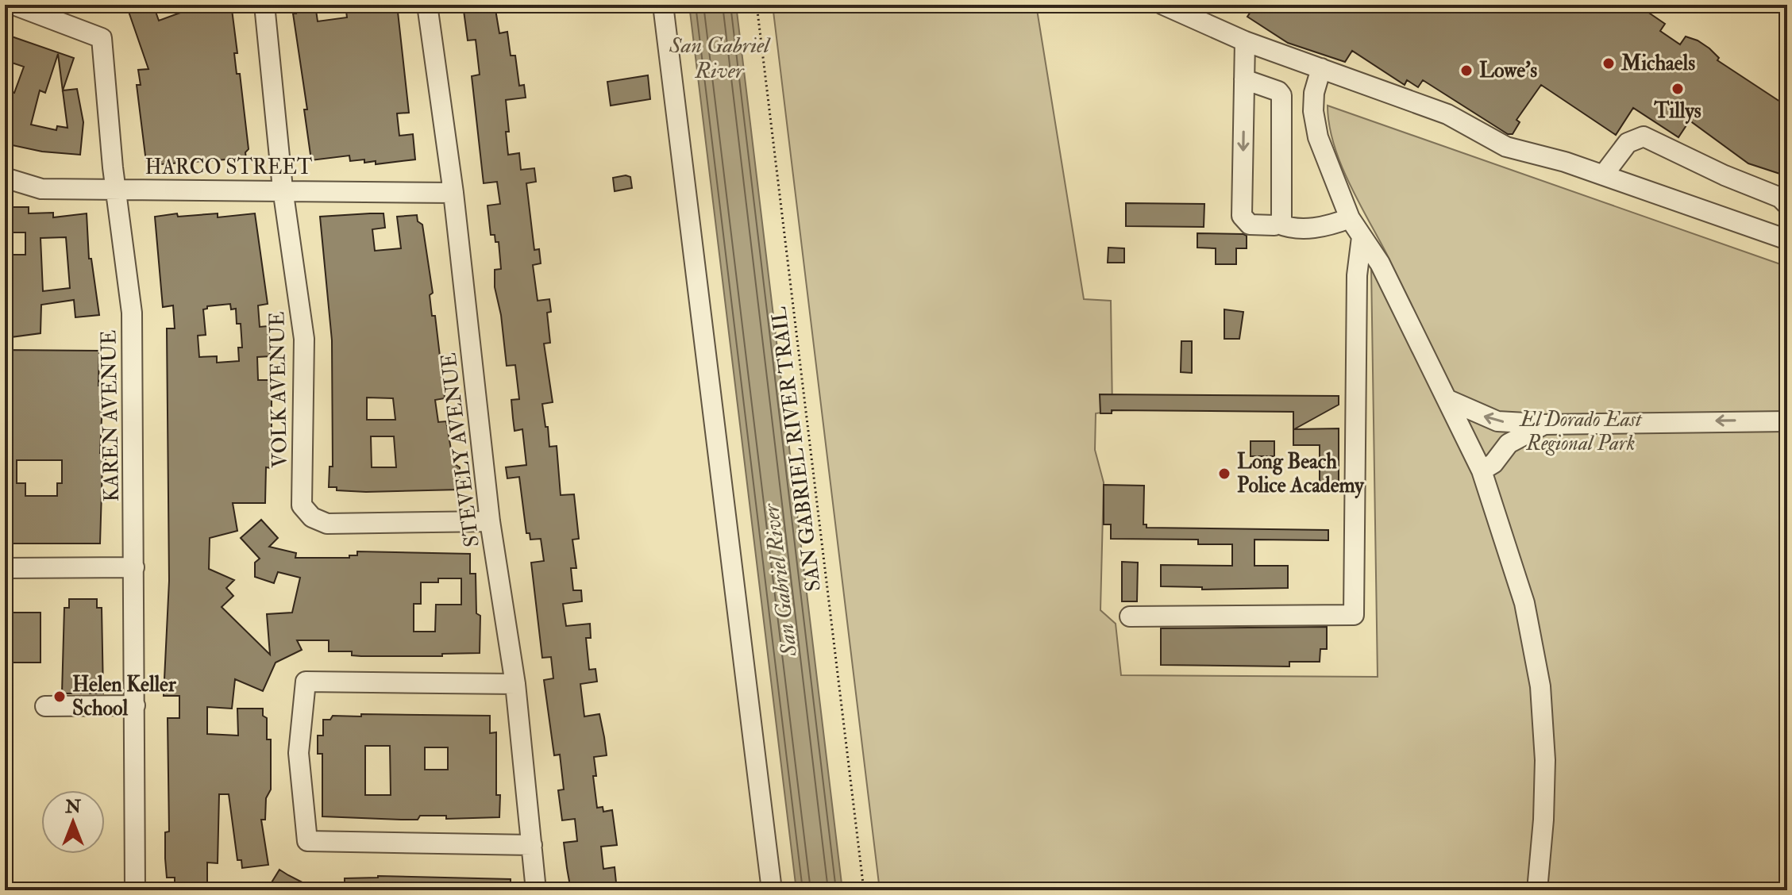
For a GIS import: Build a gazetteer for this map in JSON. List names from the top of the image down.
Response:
{
  "streets": {
    "street": [
      "HARCO STREET",
      "VOLK AVENUE",
      "KAREN AVENUE",
      "STEVELY AVENUE"
    ],
    "path": ["SAN GABRIEL RIVER TRAIL"]
  },
  "crossings": [
    ["HARCO STREET", "VOLK AVENUE"],
    ["HARCO STREET", "KAREN AVENUE"],
    ["HARCO STREET", "STEVELY AVENUE"],
    ["VOLK AVENUE", "STEVELY AVENUE"]
  ],
  "water": ["San Gabriel River"],
  "parks": ["El Dorado East Regional Park"],
  "places": [
    "Michaels",
    "Lowe's",
    "Tillys",
    "Long Beach Police Academy",
    "Helen Keller School"
  ],
  "north": "top"
}
